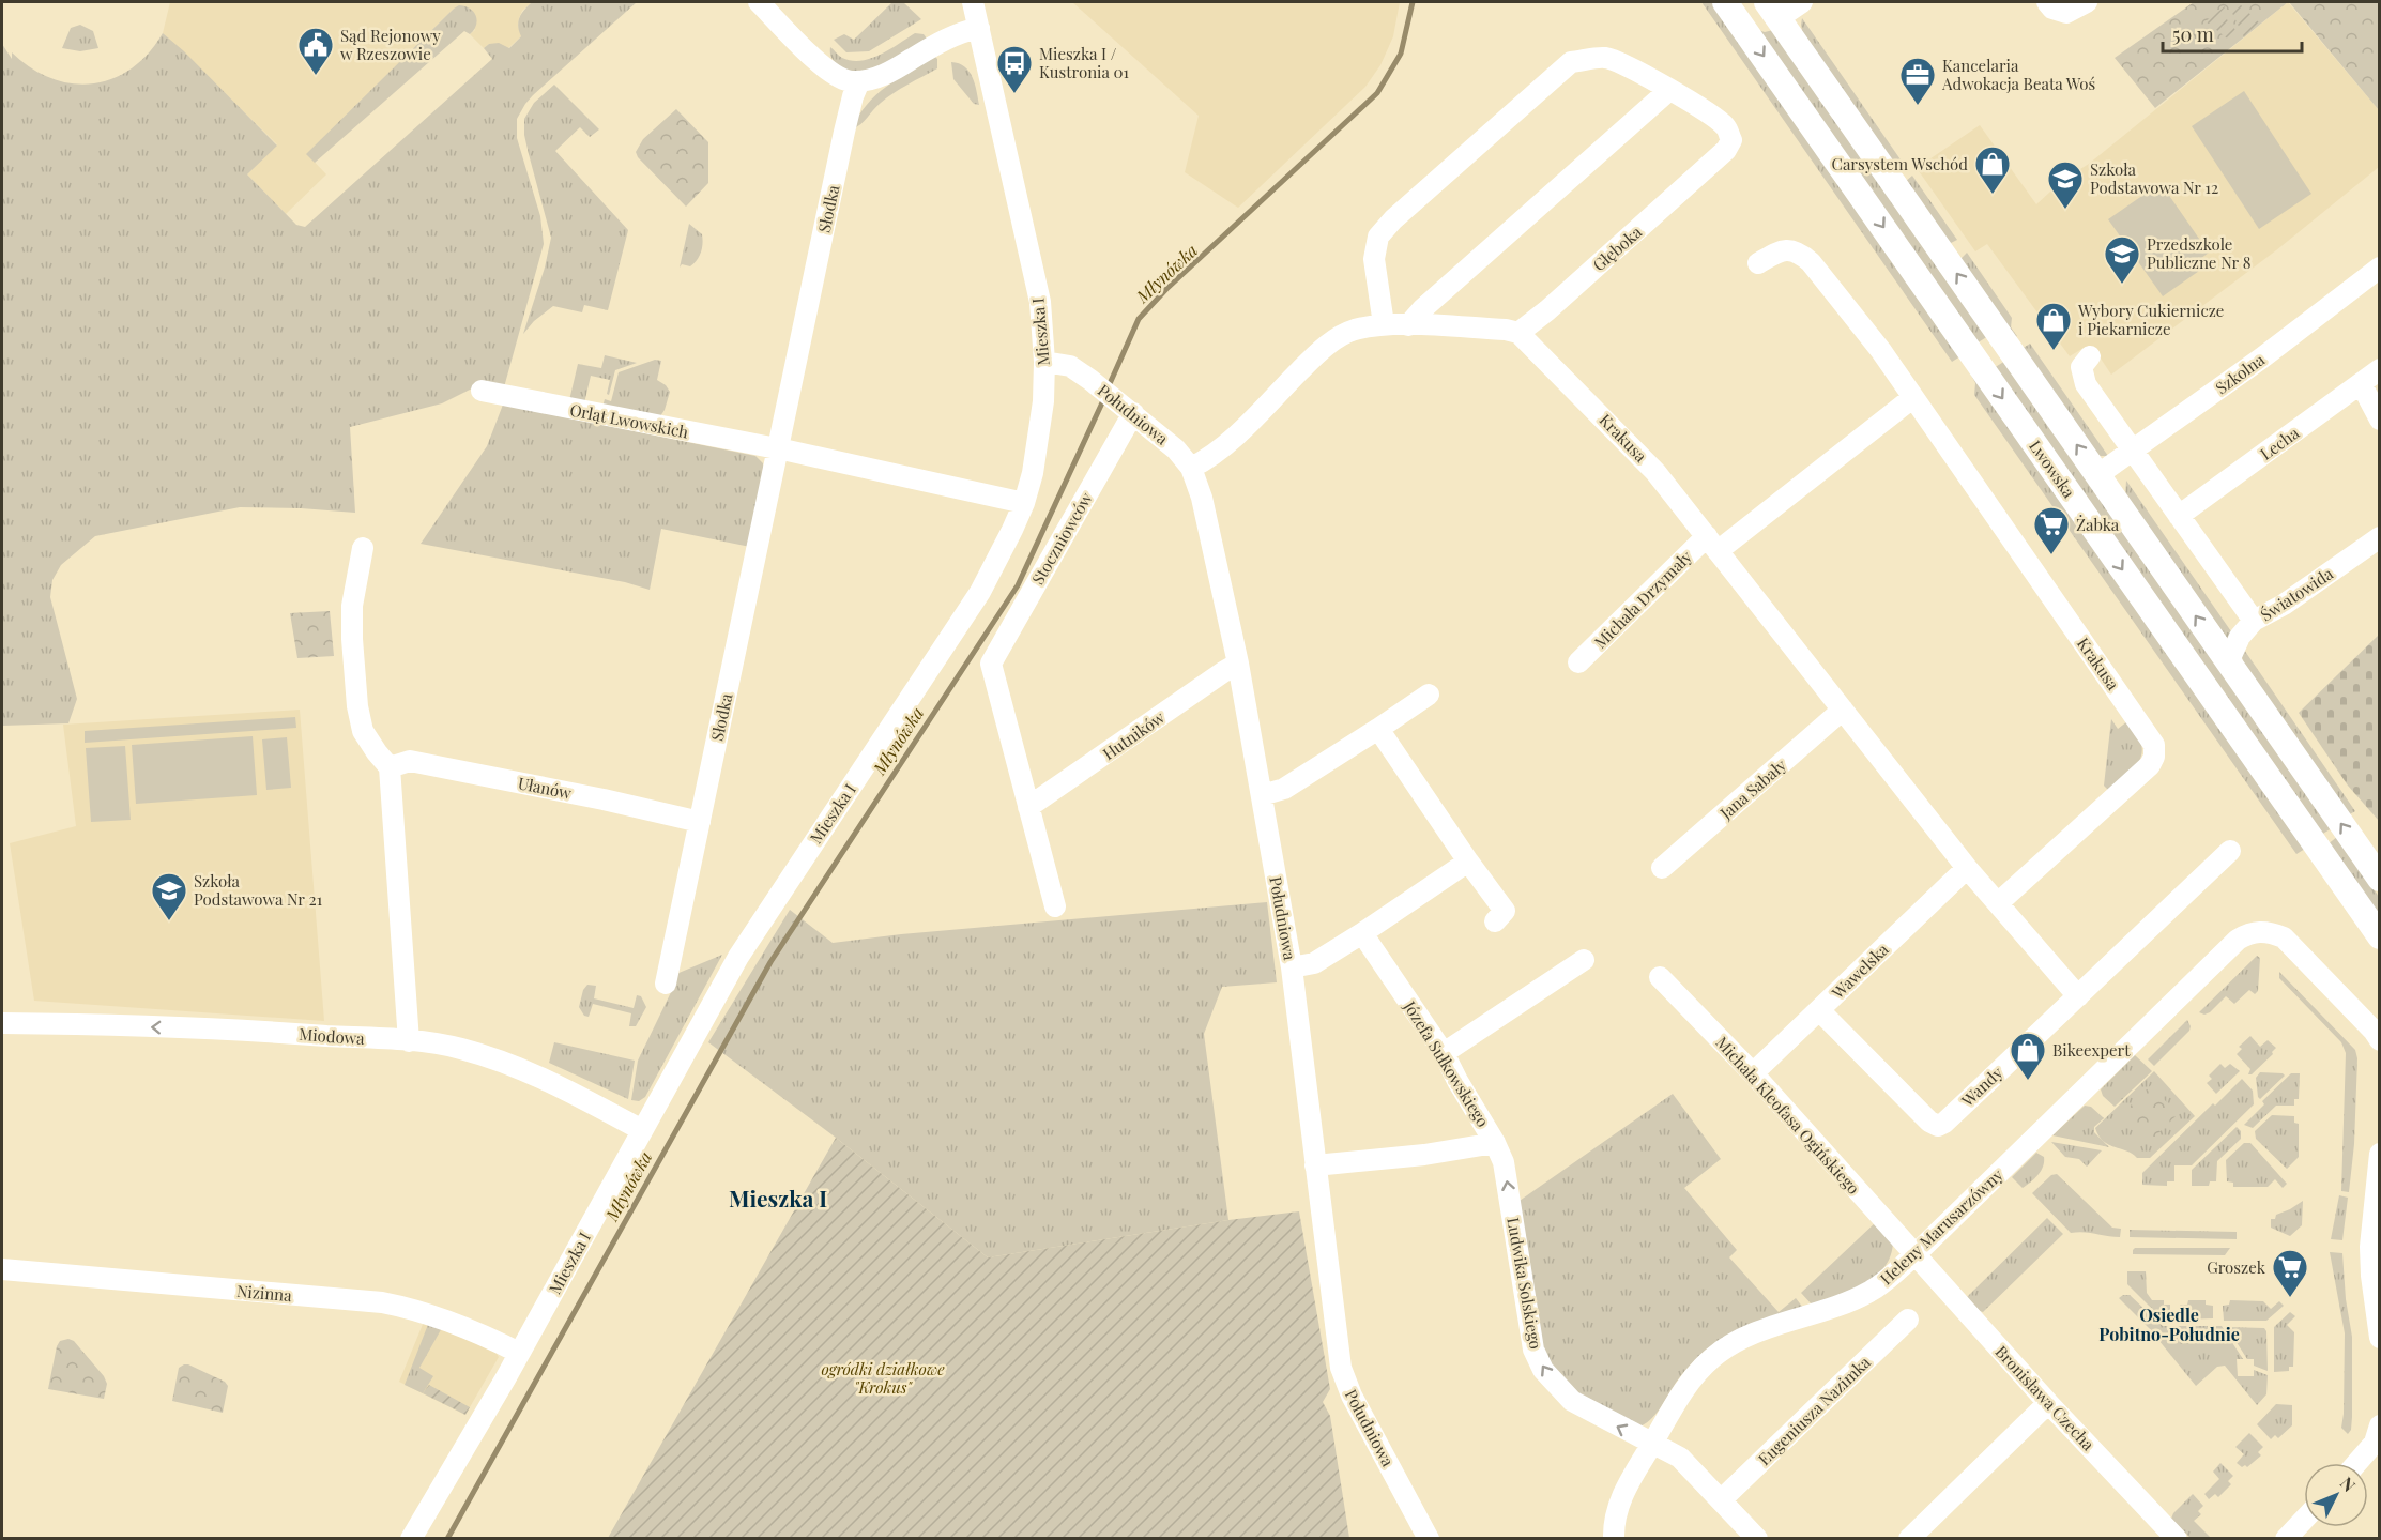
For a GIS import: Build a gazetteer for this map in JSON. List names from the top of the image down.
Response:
{
  "streets": {
    "main road": ["Lwowska"],
    "street": [
      "Słodka",
      "Głęboka",
      "Mieszka I",
      "Szkolna",
      "Południowa",
      "Orląt Lwowskich",
      "Krakusa",
      "Lecha",
      "Stoczniowców",
      "Światowida",
      "Michała Drzymały",
      "Hutników",
      "Ułanów",
      "Jana Sabały",
      "Wawelska",
      "Miodowa",
      "Józefa Sułkowskiego",
      "Wandy",
      "Michała Kleofasa Ogińskiego",
      "Heleny Marusarzówny",
      "Ludwika Solskiego",
      "Nizinna",
      "Bronisława Czecha",
      "Eugeniusza Nazimka"
    ]
  },
  "crossings": [
    ["Słodka", "Orląt Lwowskich"],
    ["Słodka", "Ułanów"],
    ["Głęboka", "Krakusa"],
    ["Mieszka I", "Południowa"],
    ["Mieszka I", "Miodowa"],
    ["Mieszka I", "Nizinna"],
    ["Szkolna", "Lwowska"],
    ["Południowa", "Stoczniowców"],
    ["Południowa", "Hutników"],
    ["Południowa", "Józefa Sułkowskiego"],
    ["Krakusa", "Michała Drzymały"],
    ["Krakusa", "Jana Sabały"],
    ["Krakusa", "Wawelska"],
    ["Krakusa", "Wandy"],
    ["Lwowska", "Światowida"],
    ["Stoczniowców", "Hutników"],
    ["Wawelska", "Wandy"],
    ["Wawelska", "Michała Kleofasa Ogińskiego"],
    ["Józefa Sułkowskiego", "Ludwika Solskiego"],
    ["Michała Kleofasa Ogińskiego", "Heleny Marusarzówny"],
    ["Michała Kleofasa Ogińskiego", "Bronisława Czecha"],
    ["Heleny Marusarzówny", "Ludwika Solskiego"],
    ["Heleny Marusarzówny", "Bronisława Czecha"]
  ],
  "one_way": ["Miodowa", "Ludwika Solskiego"],
  "districts": ["Mieszka I", "Osiedle Pobitno-Południe"],
  "water": ["Młynówka"],
  "parks": ["ogródki działkowe \"Krokus\""],
  "places": {
    "public building": ["Sąd Rejonowy w Rzeszowie"],
    "bus stop": ["Mieszka I / Kustronia 01"],
    "office": ["Kancelaria Adwokacja Beata Woś"],
    "shop": ["Carsystem Wschód", "Wybory Cukiernicze i Piekarnicze", "Bikeexpert"],
    "school or university": ["Szkoła Podstawowa Nr 12", "Przedszkole Publiczne Nr 8", "Szkoła Podstawowa Nr 21"],
    "supermarket": ["Żabka", "Groszek"]
  },
  "scale_bar": "50 m",
  "north": "top right"
}
